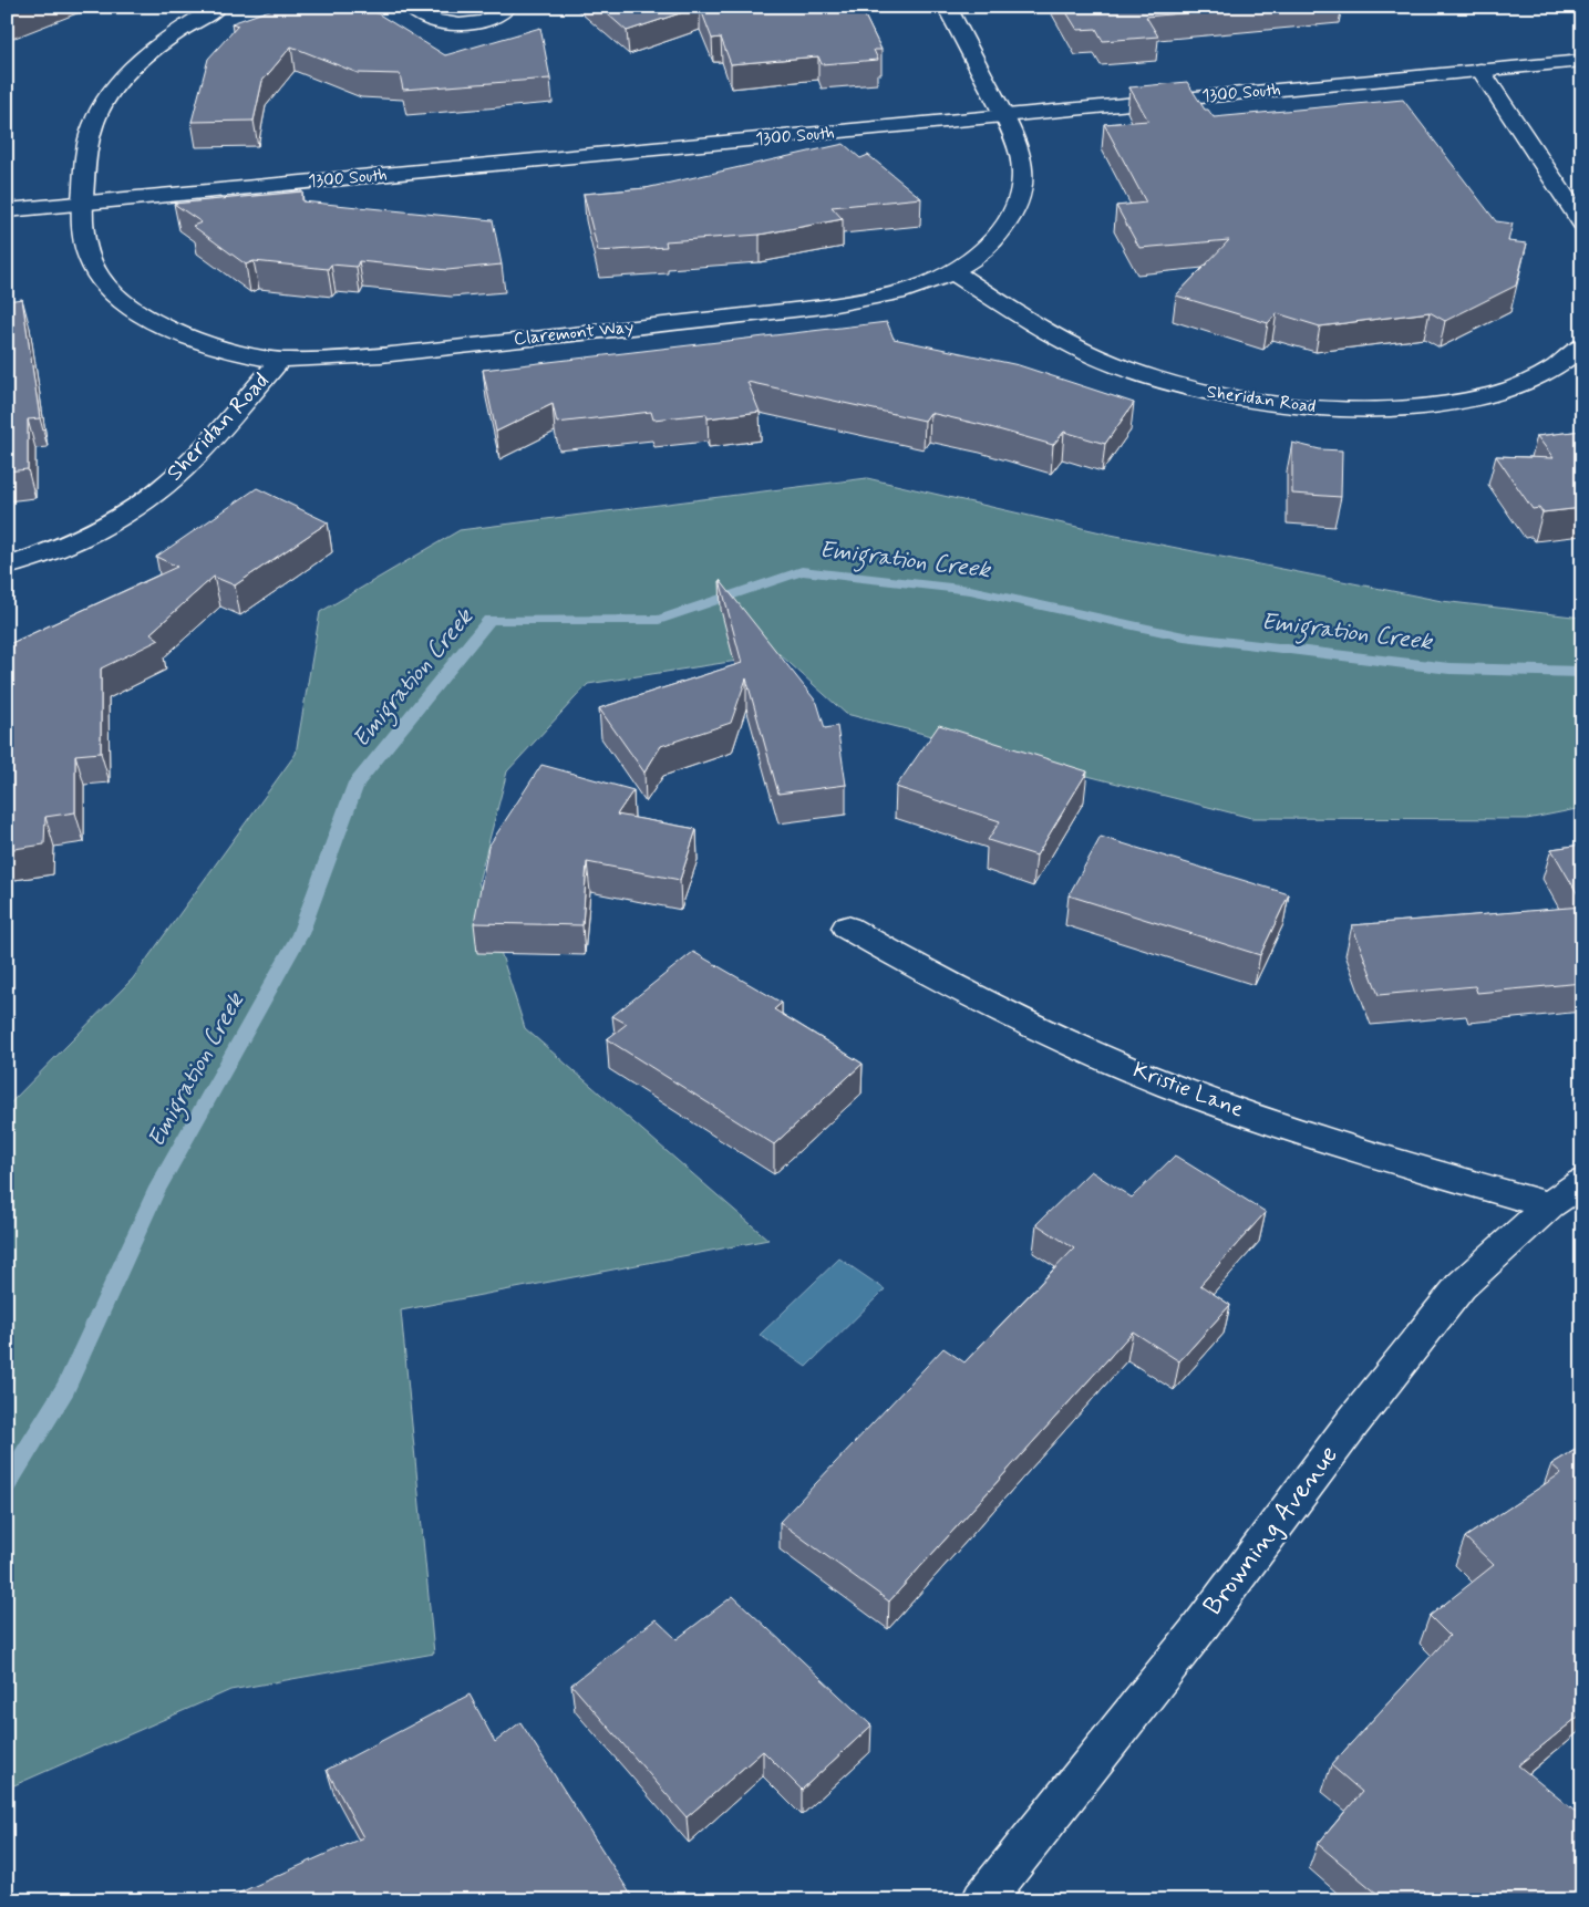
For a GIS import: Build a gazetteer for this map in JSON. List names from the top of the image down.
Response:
{
  "streets": {
    "street": [
      "1300 South",
      "Claremont Way",
      "Sheridan Road",
      "Kristie Lane",
      "Browning Avenue"
    ]
  },
  "crossings": [
    ["1300 South", "Claremont Way"],
    ["Claremont Way", "Sheridan Road"],
    ["Kristie Lane", "Browning Avenue"]
  ],
  "water": ["Emigration Creek"]
}
